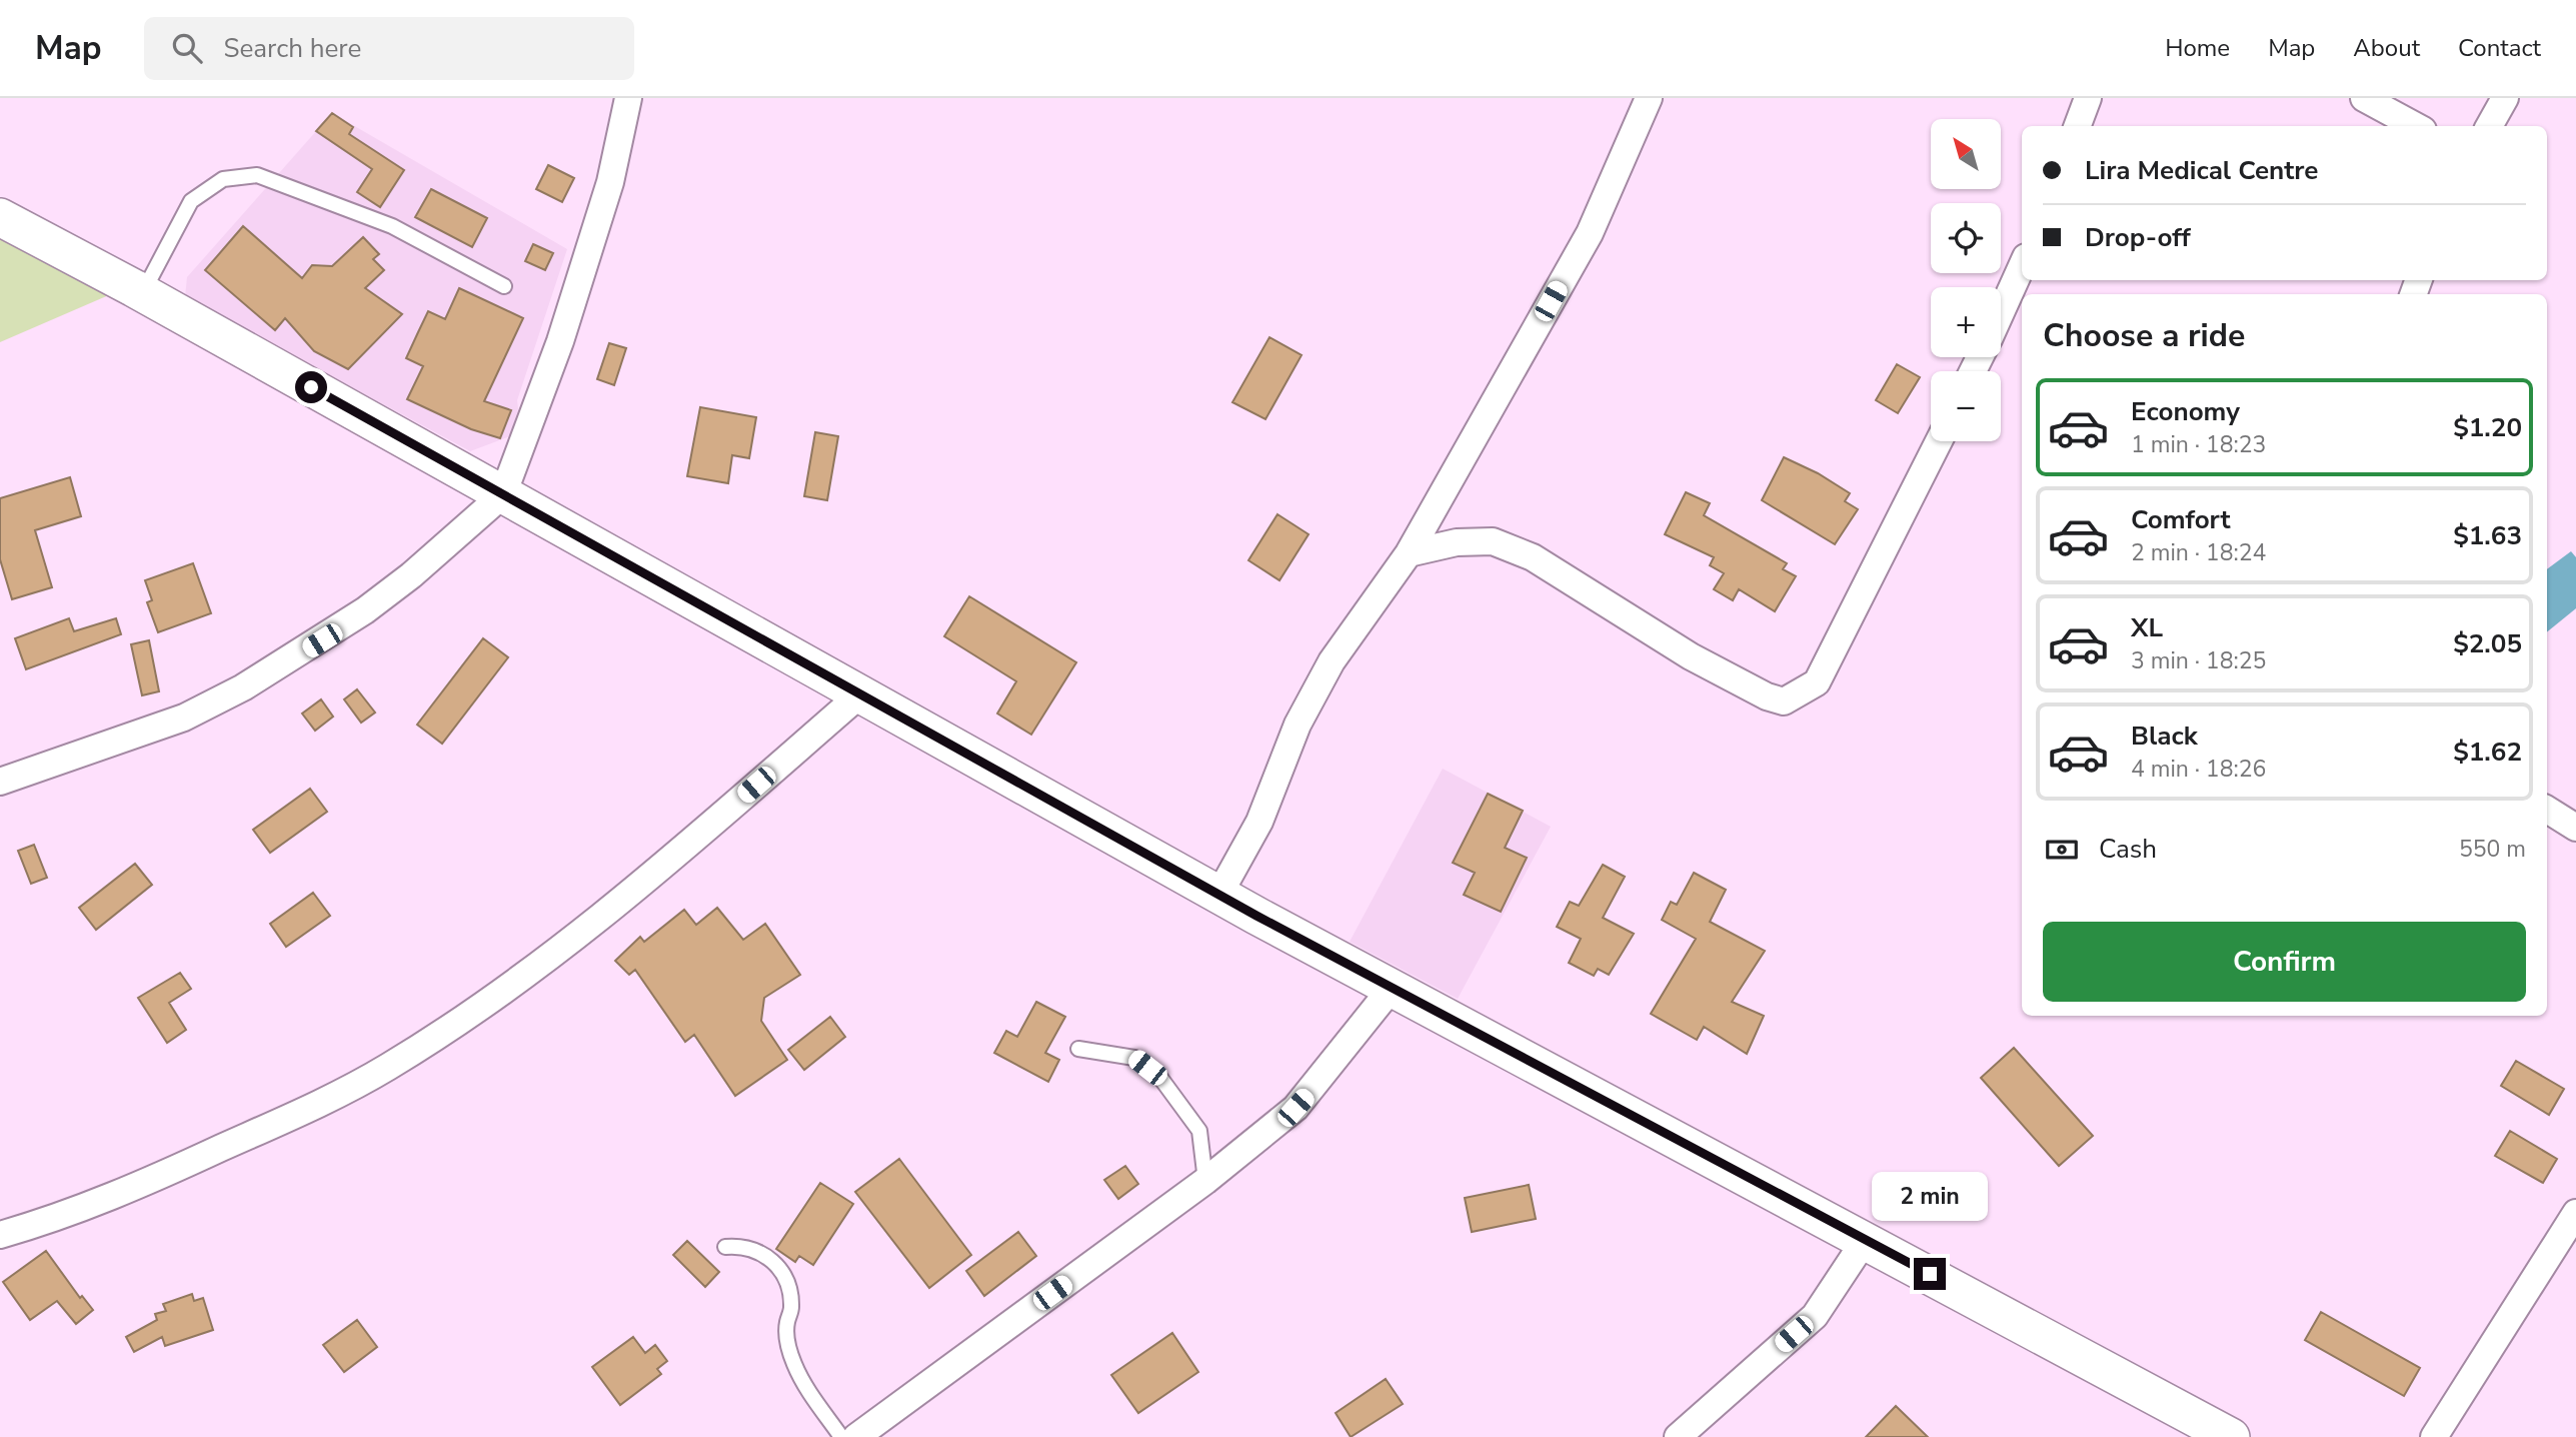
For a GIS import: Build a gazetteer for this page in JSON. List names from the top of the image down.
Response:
{
  "north": "top left",
  "page": {
    "header": "Map",
    "search": "Search here",
    "nav": [
      "Home",
      "Map",
      "About",
      "Contact"
    ],
    "map_buttons": ["+", "−"],
    "banner": ["Lira Medical Centre", "Drop-off"],
    "heading": "Choose a ride",
    "list": [
      {
        "name": "Economy",
        "note": "1 min · 18:23",
        "value": "$1.20"
      },
      {
        "name": "Comfort",
        "note": "2 min · 18:24",
        "value": "$1.63"
      },
      {
        "name": "XL",
        "note": "3 min · 18:25",
        "value": "$2.05"
      },
      {
        "name": "Black",
        "note": "4 min · 18:26",
        "value": "$1.62"
      }
    ],
    "pay": ["Cash", "550 m"],
    "buttons": "Confirm",
    "bubble": "2 min"
  }
}
